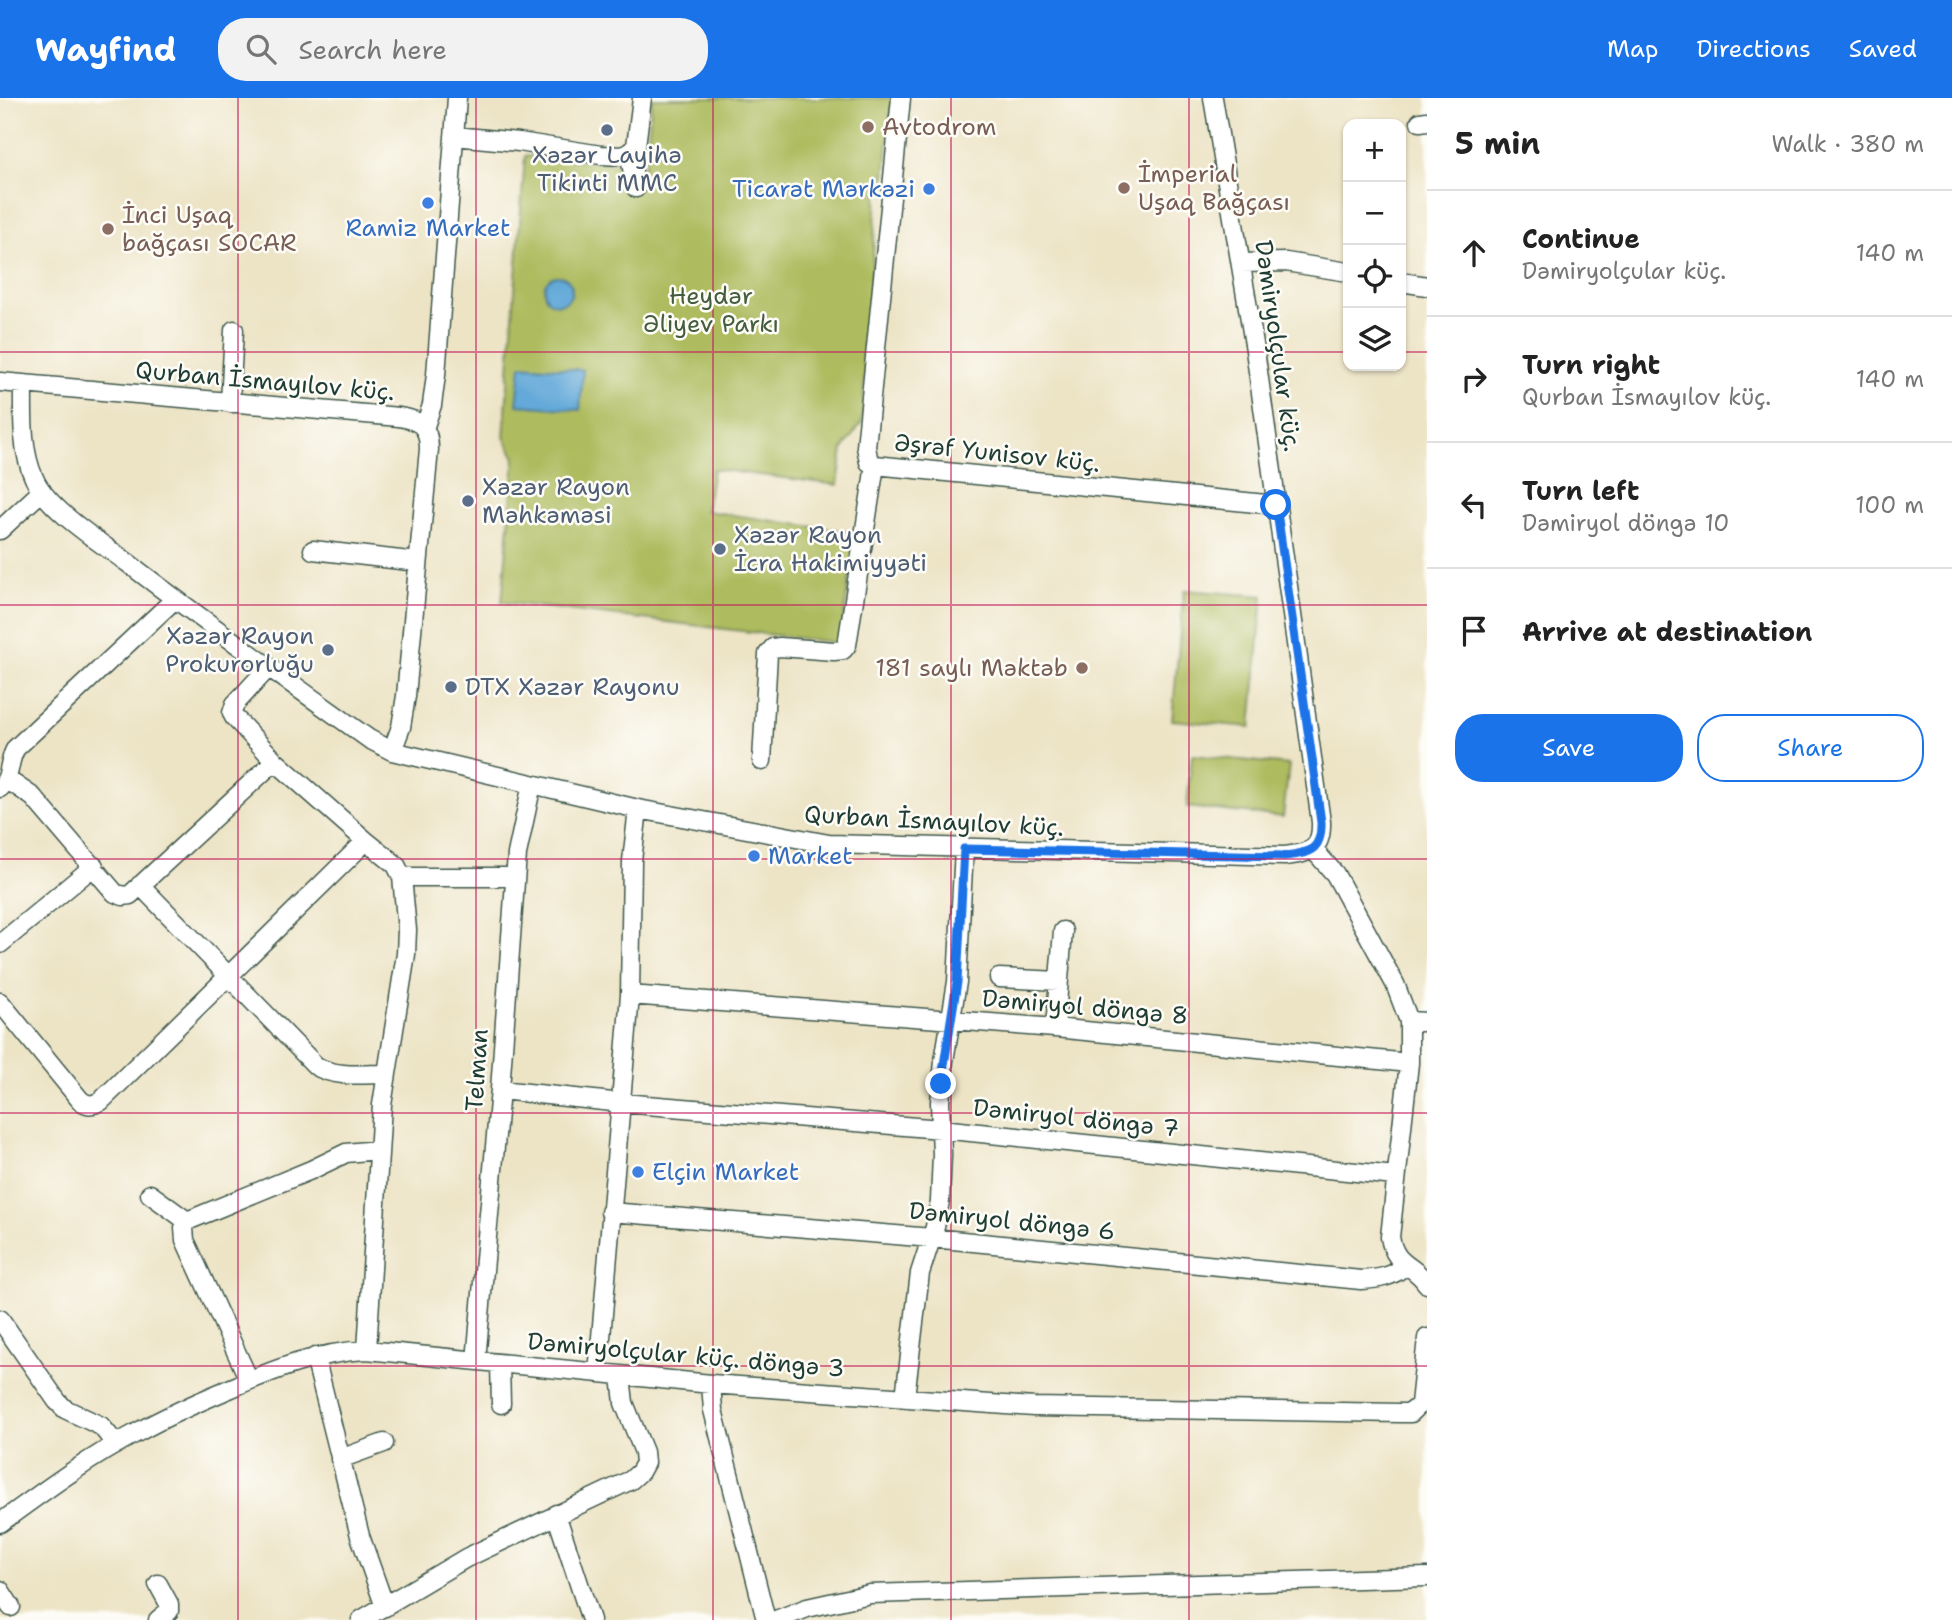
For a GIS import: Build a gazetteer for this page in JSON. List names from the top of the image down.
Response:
{
  "streets": {
    "street": [
      "Dəmiryolçular küç.",
      "Qurban İsmayılov küç.",
      "Əşrəf Yunisov küç.",
      "Dəmiryol döngə 8",
      "Telman",
      "Dəmiryol döngə 7",
      "Dəmiryol döngə 6",
      "Dəmiryolçular küç. döngə 3"
    ]
  },
  "crossings": [
    ["Dəmiryolçular küç.", "Qurban İsmayılov küç."],
    ["Dəmiryolçular küç.", "Əşrəf Yunisov küç."],
    ["Qurban İsmayılov küç.", "Telman"],
    ["Telman", "Dəmiryol döngə 7"],
    ["Telman", "Dəmiryolçular küç. döngə 3"]
  ],
  "parks": ["Heydər Əliyev Parkı"],
  "places": [
    "Avtodrom",
    "Xəzər Layihə Tikinti MMC",
    "İmperial Uşaq Bağçası",
    "Ticarət Mərkəzi",
    "Ramiz Market",
    "İnci Uşaq bağçası SOCAR",
    "Xəzər Rayon Məhkəməsi",
    "Xəzər Rayon İcra Hakimiyyəti",
    "Xəzər Rayon Prokurorluğu",
    "181 saylı Məktəb",
    "DTX Xəzər Rayonu",
    "Market",
    "Elçin Market"
  ],
  "page": {
    "header": "Wayfind",
    "search": "Search here",
    "nav": ["Map", "Directions", "Saved"],
    "heading": ["5 min", "Walk · 380 m"],
    "map_buttons": ["+", "−"],
    "list": [
      ["Continue", "Dəmiryolçular küç.", "140 m"],
      ["Turn right", "Qurban İsmayılov küç.", "140 m"],
      ["Turn left", "Dəmiryol döngə 10", "100 m"],
      "Arrive at destination"
    ],
    "buttons": ["Save", "Share"]
  }
}
